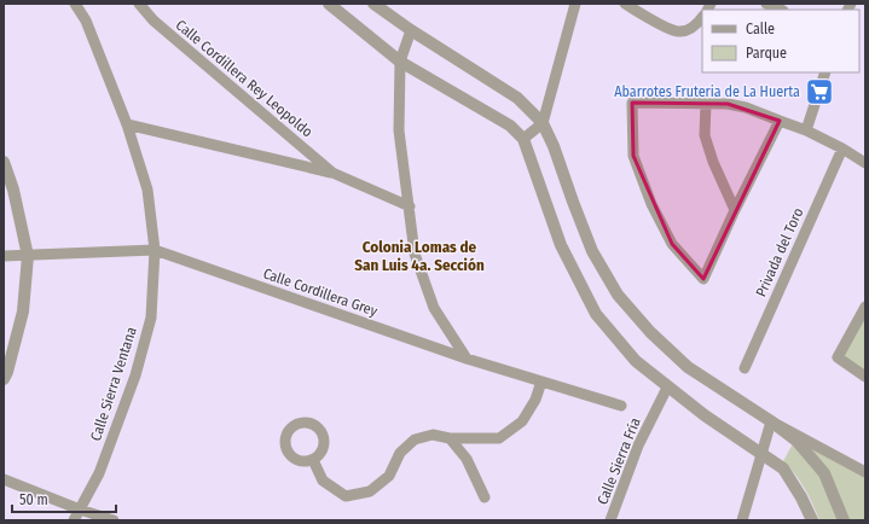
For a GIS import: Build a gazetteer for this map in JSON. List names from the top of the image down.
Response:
{
  "streets": {
    "street": [
      "Calle Cordillera Rey Leopoldo",
      "Privada del Toro",
      "Calle Cordillera Grey",
      "Calle Sierra Ventana",
      "Calle Sierra Fría"
    ]
  },
  "crossings": [
    ["Calle Cordillera Rey Leopoldo", "Calle Sierra Ventana"],
    ["Calle Cordillera Grey", "Calle Sierra Ventana"]
  ],
  "districts": ["Colonia Lomas de San Luis 4a. Sección"],
  "places": {
    "supermarket": ["Abarrotes Fruteria de La Huerta"]
  },
  "legend": ["Calle", "Parque"],
  "scale_bar": "50 m"
}
